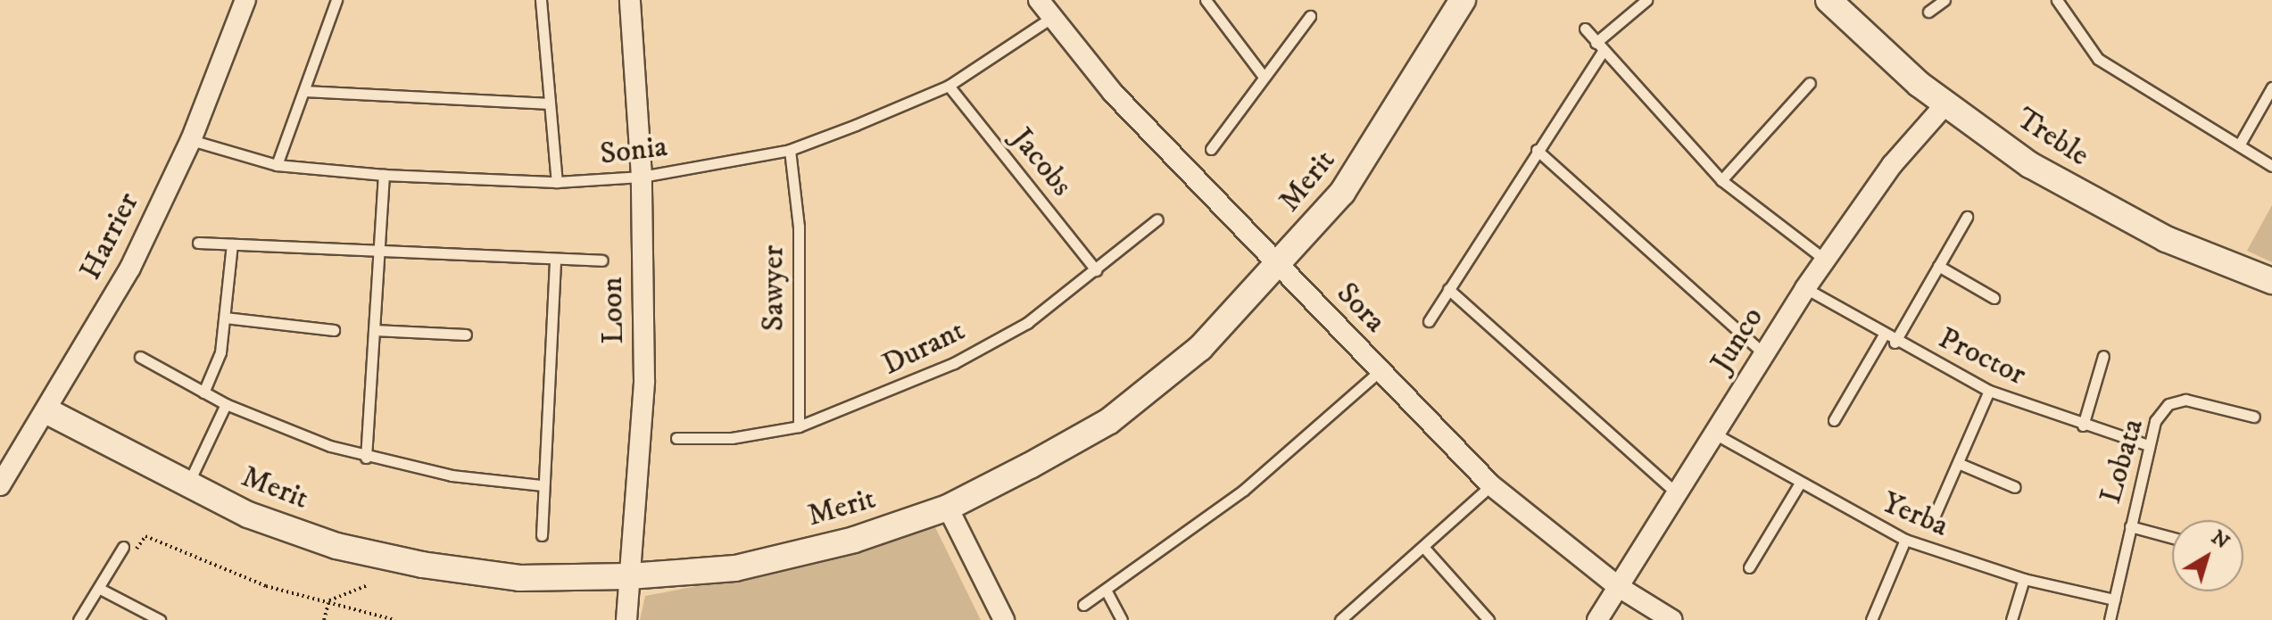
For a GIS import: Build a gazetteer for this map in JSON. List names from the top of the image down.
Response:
{
  "streets": {
    "street": [
      "Treble",
      "Merit",
      "Harrier",
      "Sora",
      "Loon",
      "Junco"
    ],
    "lane": [
      "Sonia",
      "Jacobs",
      "Sawyer",
      "Durant",
      "Proctor",
      "Lobata",
      "Yerba"
    ]
  },
  "crossings": [
    ["Treble", "Junco"],
    ["Sonia", "Jacobs"],
    ["Sonia", "Harrier"],
    ["Sonia", "Sawyer"],
    ["Sonia", "Sora"],
    ["Sonia", "Loon"],
    ["Jacobs", "Durant"],
    ["Merit", "Harrier"],
    ["Merit", "Sora"],
    ["Merit", "Loon"],
    ["Sawyer", "Durant"],
    ["Sora", "Junco"],
    ["Junco", "Proctor"],
    ["Junco", "Yerba"],
    ["Proctor", "Lobata"],
    ["Lobata", "Yerba"]
  ],
  "north": "top right"
}
